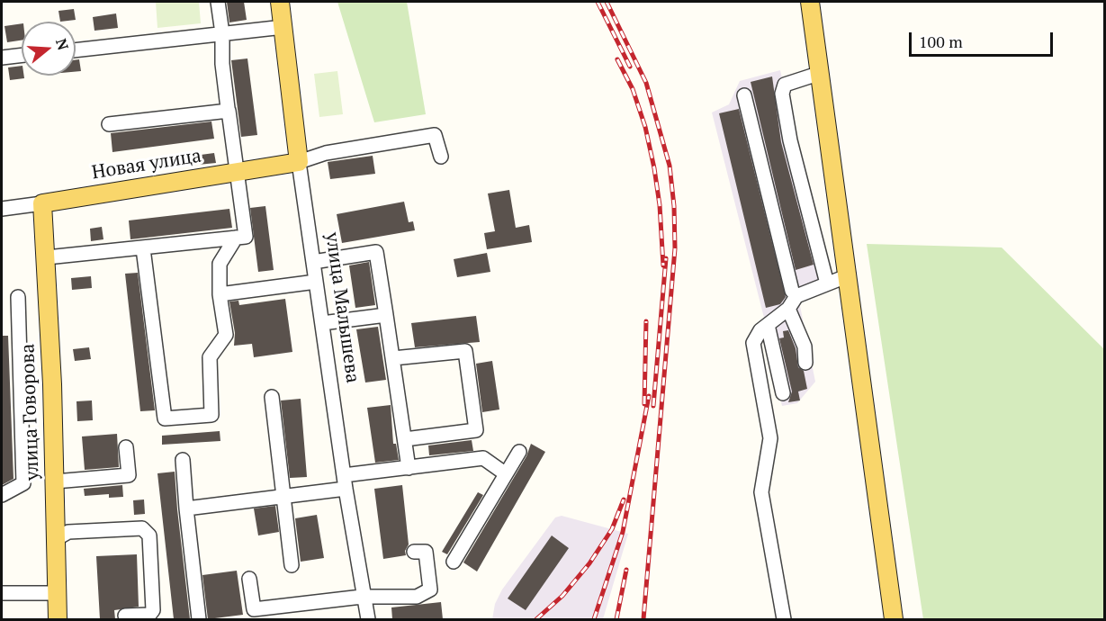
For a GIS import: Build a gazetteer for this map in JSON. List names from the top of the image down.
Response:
{
  "streets": {
    "main road": ["Новая улица", "улица Малышева", "улица Говорова"]
  },
  "crossings": [
    ["Новая улица", "улица Малышева"],
    ["Новая улица", "улица Говорова"]
  ],
  "scale_bar": "100 m",
  "north": "right"
}
